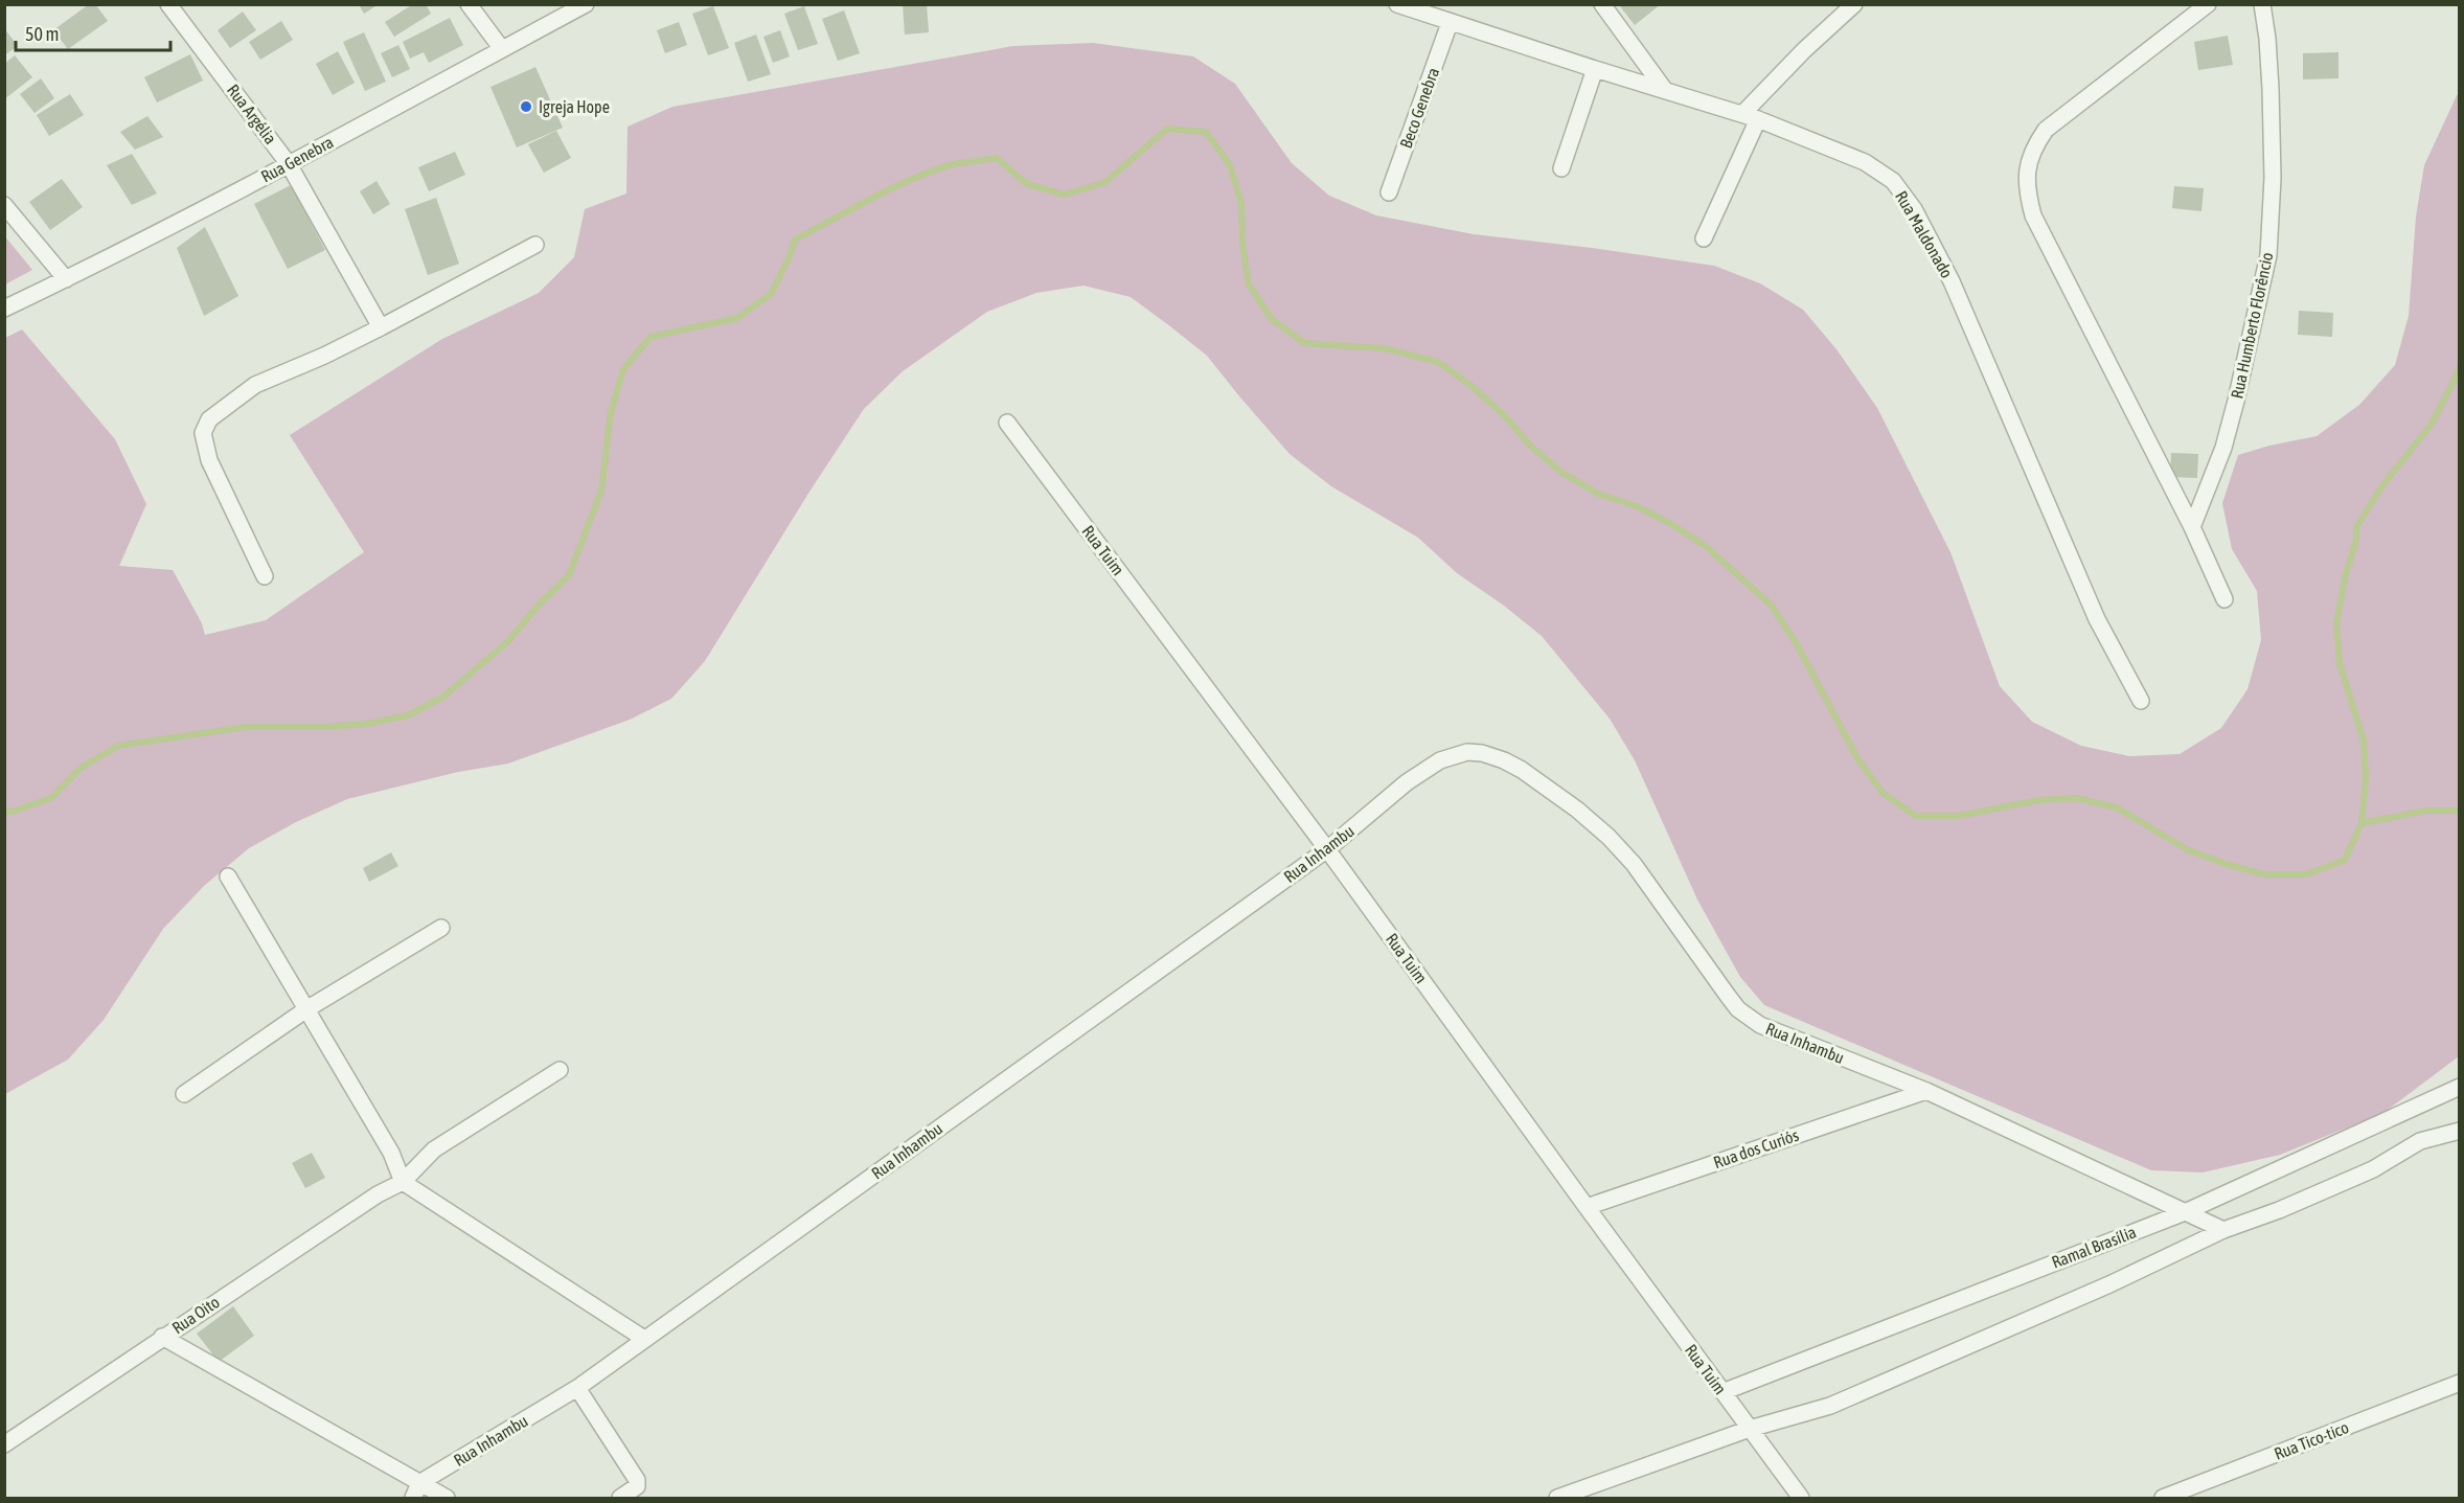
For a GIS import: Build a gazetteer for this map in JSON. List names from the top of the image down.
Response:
{
  "streets": {
    "street": [
      "Beco Genebra",
      "Rua Argélia",
      "Rua Genebra",
      "Rua Maldonado",
      "Rua Humberto Florêncio",
      "Rua Tuim",
      "Rua Inhambu",
      "Rua dos Curiós",
      "Ramal Brasília",
      "Rua Oito",
      "Rua Tico-tico"
    ]
  },
  "crossings": [
    ["Beco Genebra", "Rua Maldonado"],
    ["Rua Argélia", "Rua Genebra"],
    ["Rua Tuim", "Rua Inhambu"],
    ["Rua Tuim", "Rua dos Curiós"],
    ["Rua Tuim", "Ramal Brasília"],
    ["Rua Inhambu", "Rua dos Curiós"],
    ["Rua Inhambu", "Ramal Brasília"]
  ],
  "places": ["Igreja Hope"],
  "scale_bar": "50 m"
}
